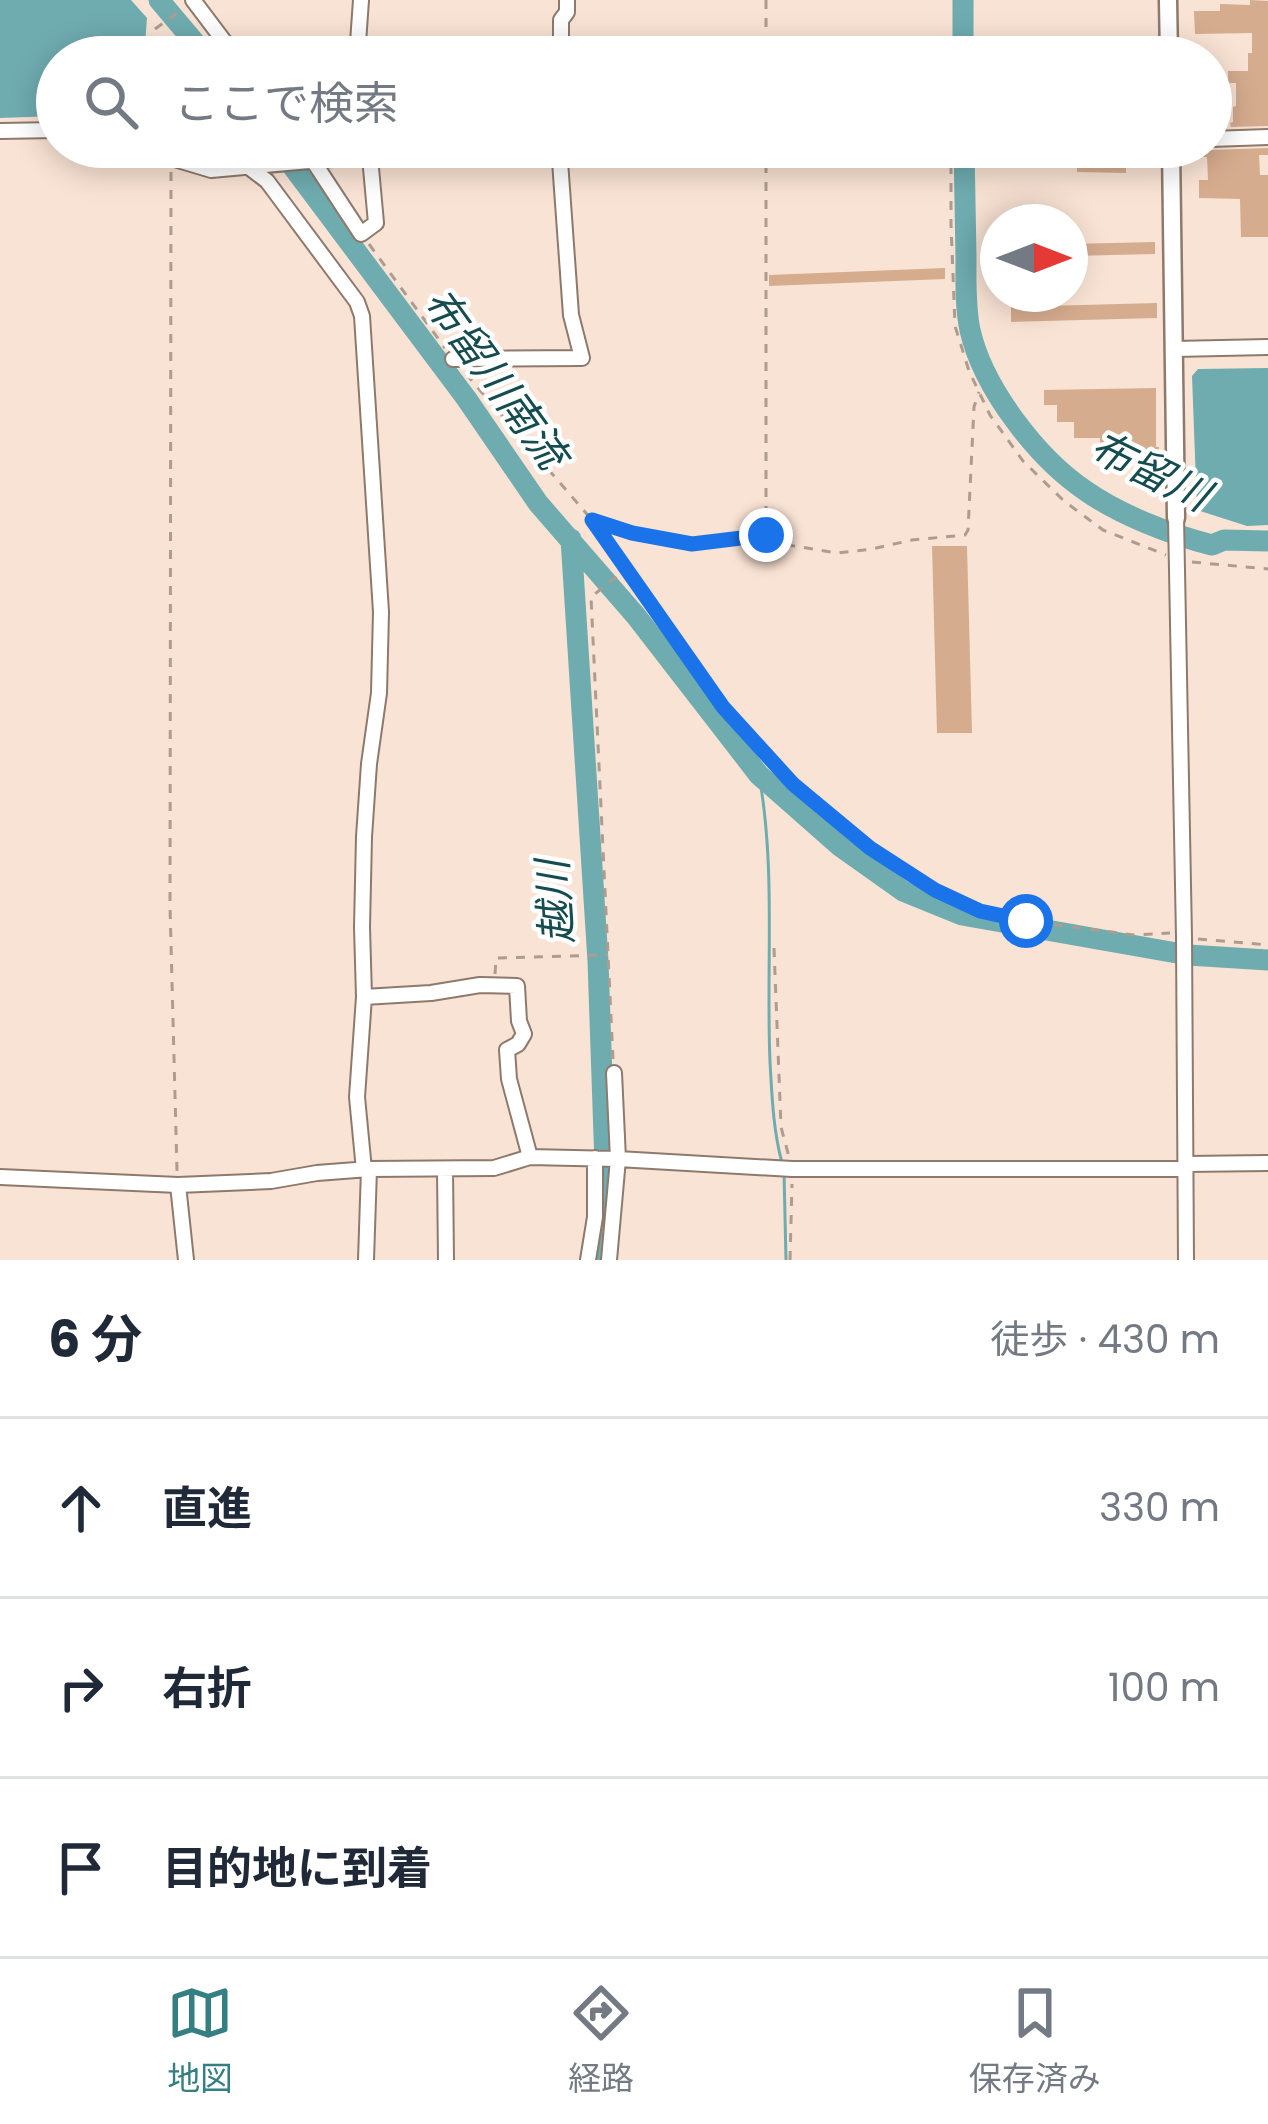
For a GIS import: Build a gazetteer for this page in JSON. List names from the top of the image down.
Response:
{
  "water": ["布留川南流", "布留川", "越川"],
  "north": "right",
  "page": {
    "search": "ここで検索",
    "heading": ["6 分", "徒歩 · 430 m"],
    "list": [
      ["直進", "330 m"],
      ["右折", "100 m"],
      "目的地に到着"
    ],
    "nav": ["地図", "経路", "保存済み"]
  }
}
